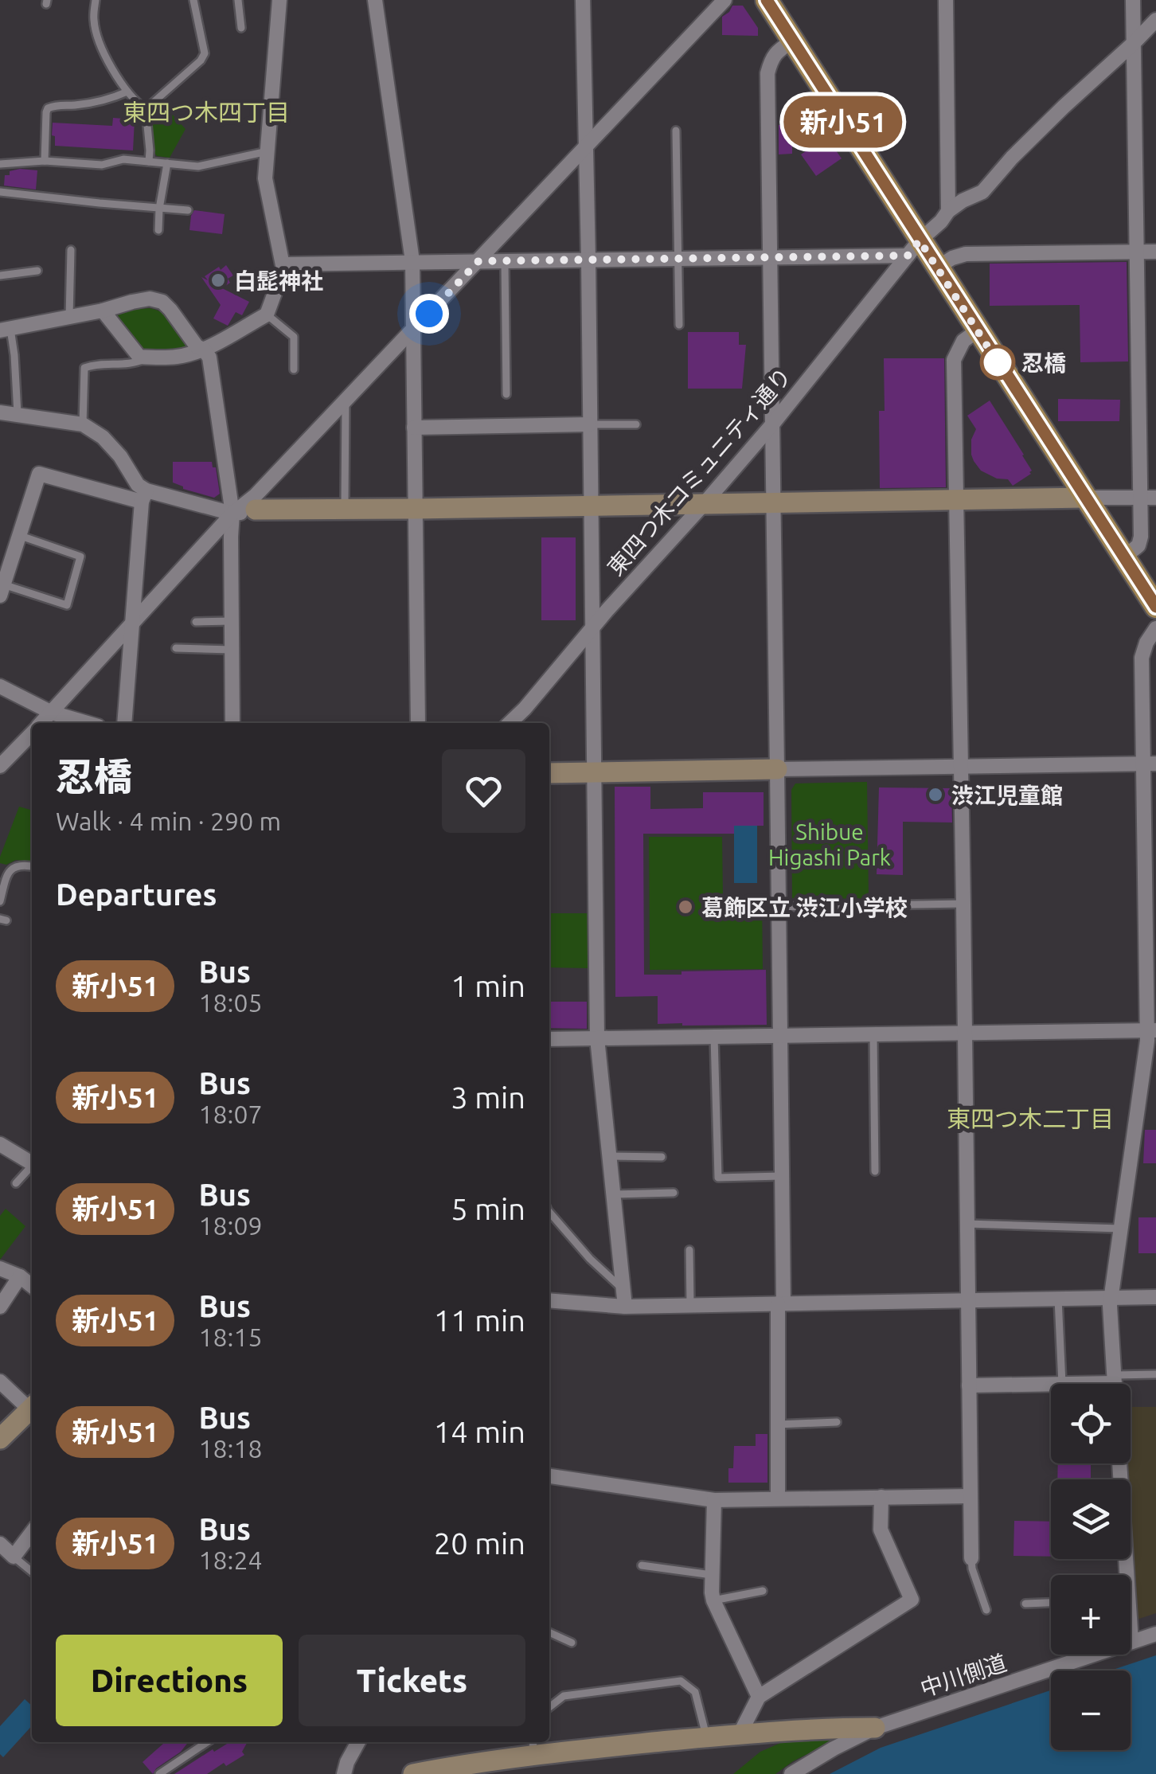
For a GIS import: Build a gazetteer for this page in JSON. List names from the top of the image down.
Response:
{
  "streets": {
    "street": ["東四つ木コミュニティ通り", "中川側道"]
  },
  "districts": ["東四つ木四丁目", "東四つ木二丁目"],
  "parks": ["Shibue Higashi Park"],
  "places": [
    "白髭神社",
    "忍橋",
    "渋江児童館",
    "葛飾区立 渋江小学校"
  ],
  "lines": ["bus line 新小51"],
  "page": {
    "on_map": "新小51",
    "heading": [
      ["忍橋", "Walk · 4 min · 290 m"],
      "Departures"
    ],
    "list": [
      {
        "mark": "新小51",
        "name": "Bus",
        "note": "18:05",
        "value": "1 min"
      },
      {
        "mark": "新小51",
        "name": "Bus",
        "note": "18:07",
        "value": "3 min"
      },
      {
        "mark": "新小51",
        "name": "Bus",
        "note": "18:09",
        "value": "5 min"
      },
      {
        "mark": "新小51",
        "name": "Bus",
        "note": "18:15",
        "value": "11 min"
      },
      {
        "mark": "新小51",
        "name": "Bus",
        "note": "18:18",
        "value": "14 min"
      },
      {
        "mark": "新小51",
        "name": "Bus",
        "note": "18:24",
        "value": "20 min"
      }
    ],
    "map_buttons": ["+", "−"],
    "buttons": ["Directions", "Tickets"]
  }
}
